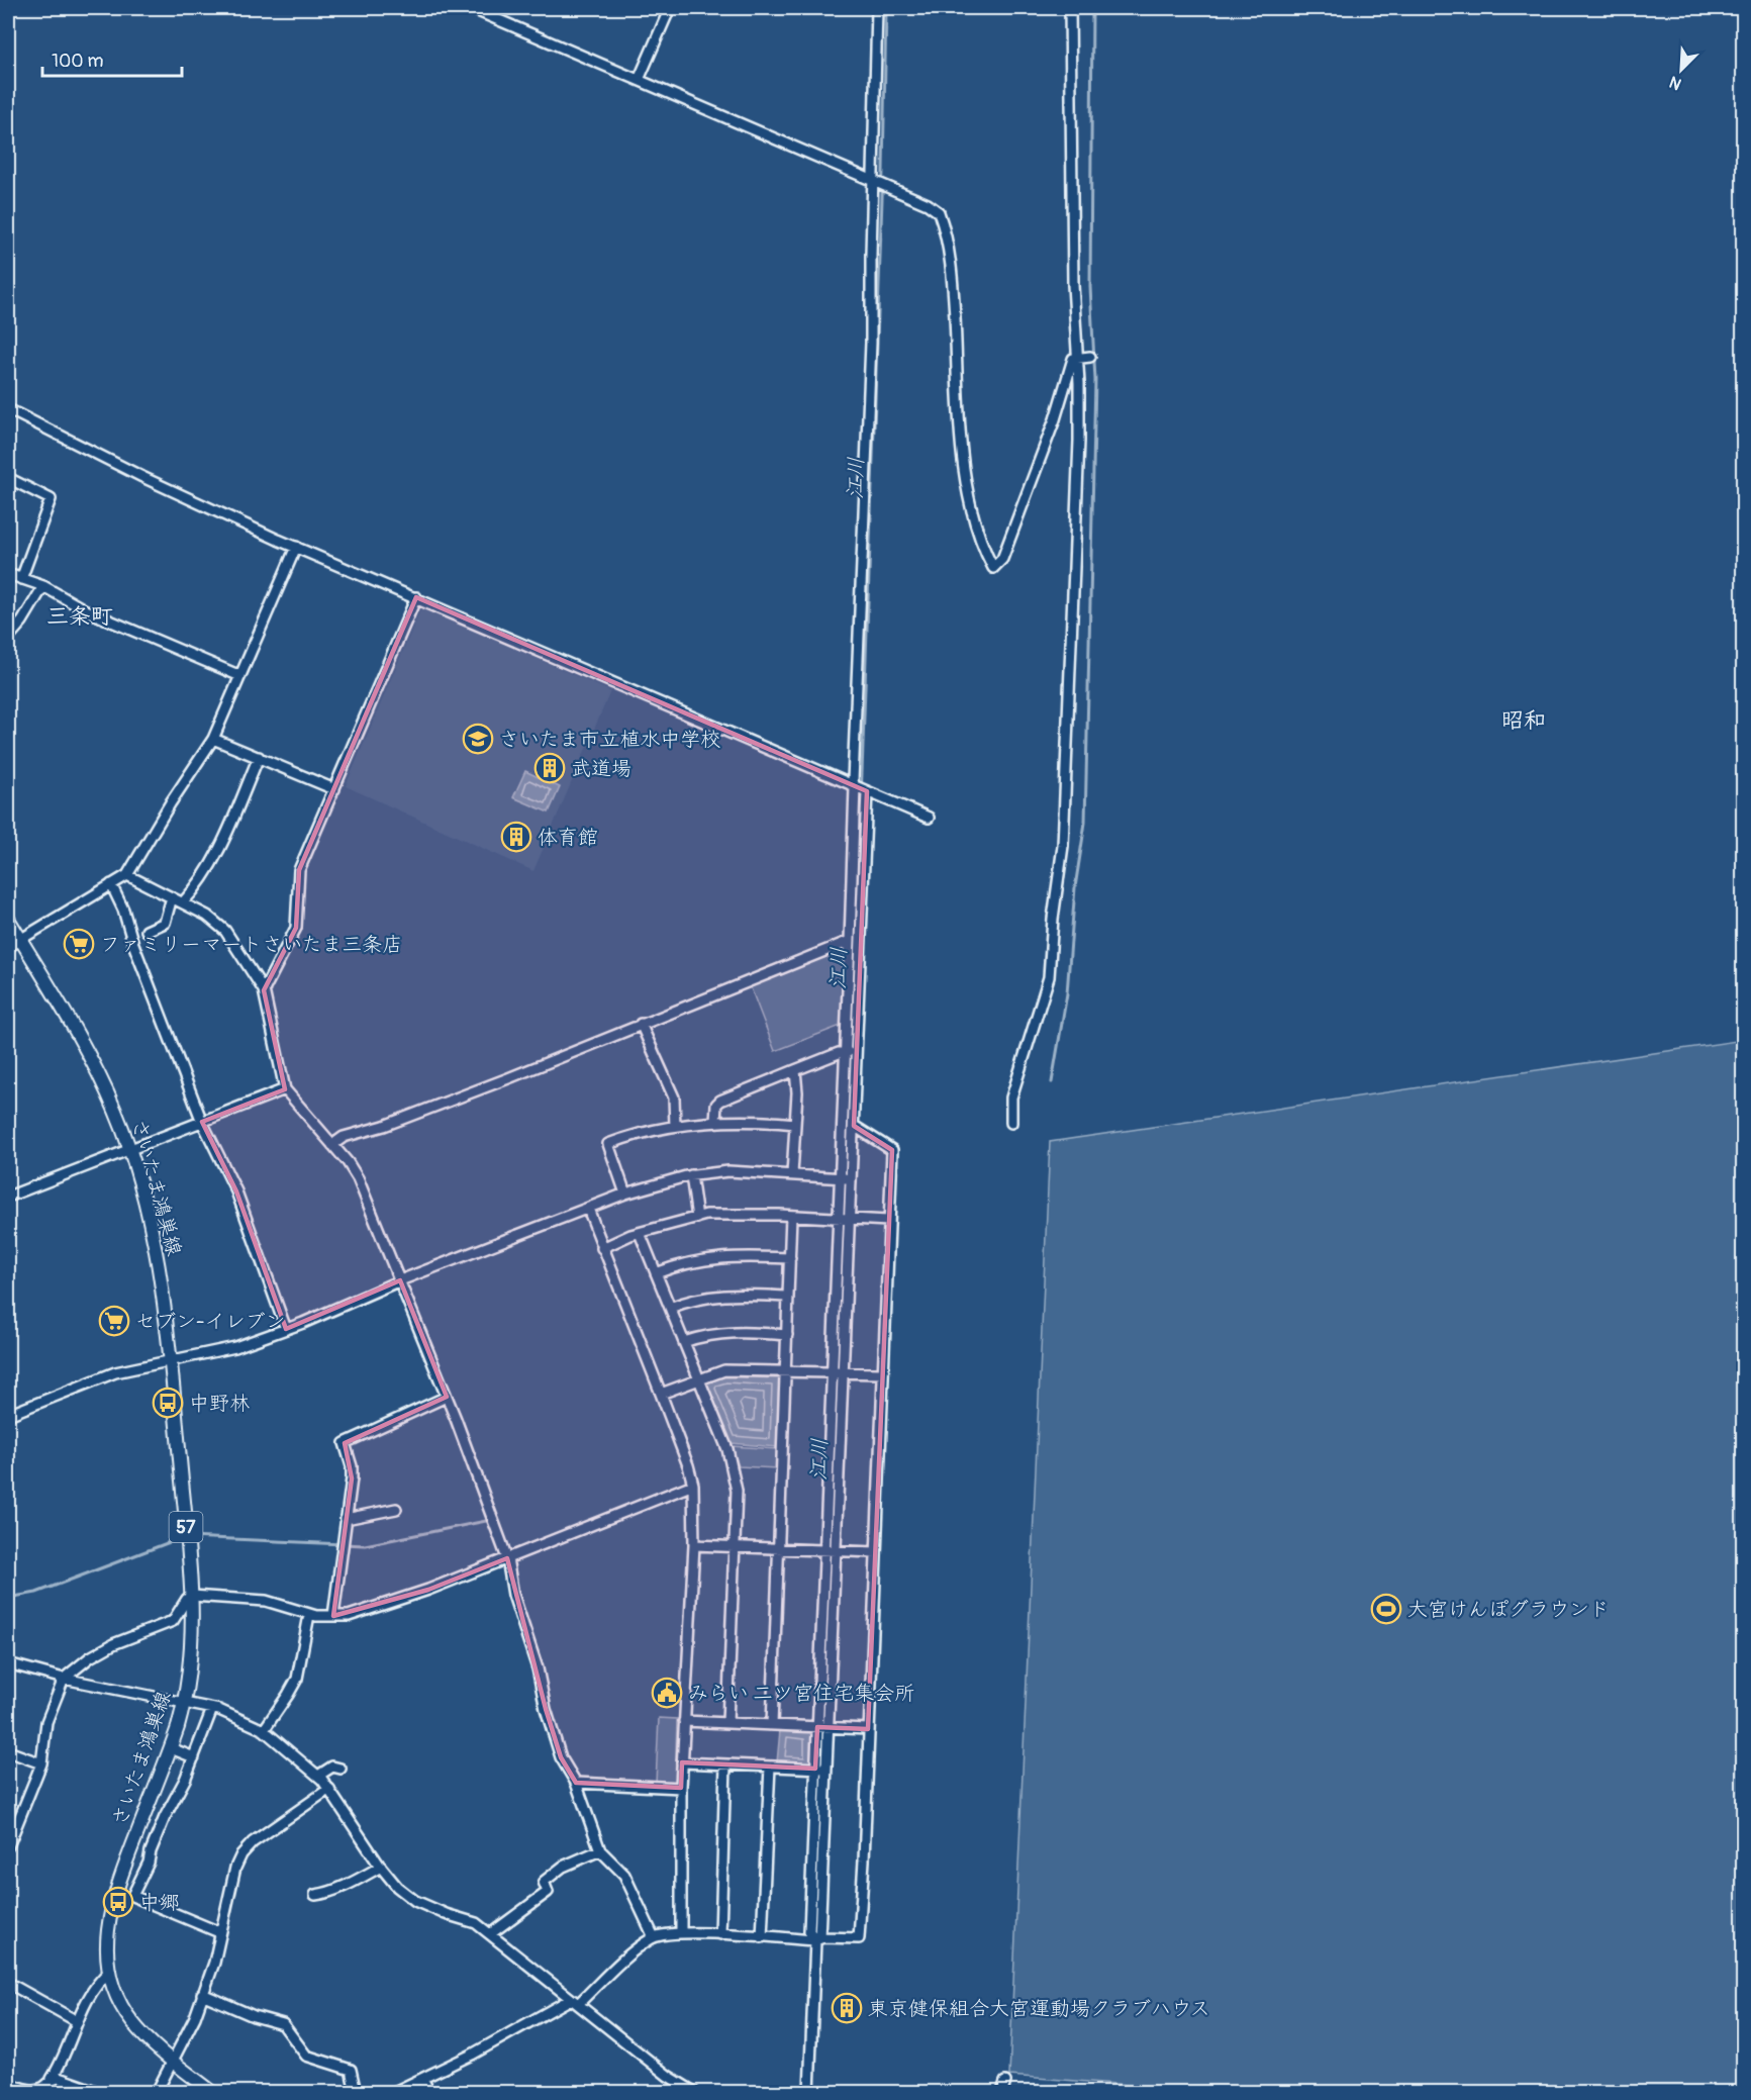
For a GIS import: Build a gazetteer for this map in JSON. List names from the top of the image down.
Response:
{
  "streets": {
    "main road": ["さいたま鴻巣線", "57"]
  },
  "districts": ["三条町", "昭和"],
  "water": ["江川"],
  "places": {
    "school or university": ["さいたま市立植水中学校"],
    "building": ["武道場", "体育館", "東京健保組合大宮運動場クラブハウス"],
    "supermarket": ["ファミリーマートさいたま三条店", "セブン-イレブン"],
    "bus stop": ["中野林", "中郷"],
    "sports": ["大宮けんぽグラウンド"],
    "public building": ["みらい 二ツ宮住宅集会所"]
  },
  "scale_bar": "100 m",
  "north": "bottom left"
}
